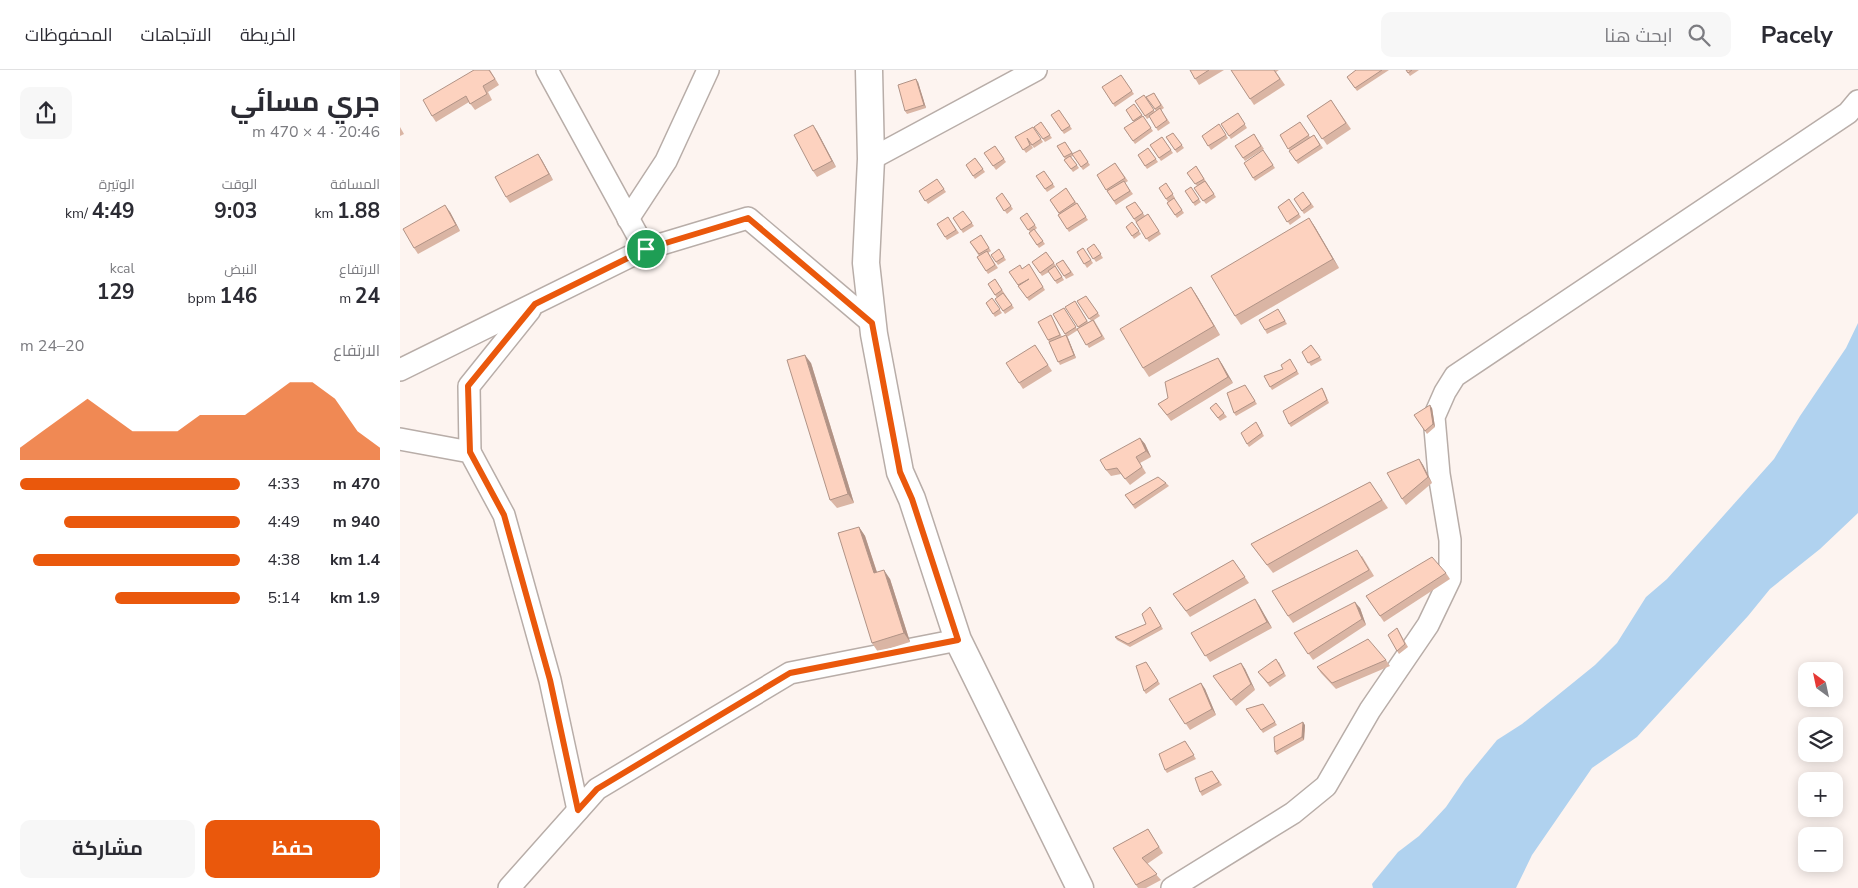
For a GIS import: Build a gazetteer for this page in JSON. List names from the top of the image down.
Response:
{
  "north": "top left",
  "page": {
    "header": "Pacely",
    "search": "ابحث هنا",
    "nav": ["الخريطة", "الاتجاهات", "المحفوظات"],
    "heading": ["جري مسائي", "20:46 · 4 × 470 m"],
    "stats": [
      ["المسافة", "1.88 km"],
      ["الوقت", "9:03"],
      ["الوتيرة", "4:49 /km"],
      ["الارتفاع", "24 m"],
      ["النبض", "146 bpm"],
      ["kcal", "129"]
    ],
    "chart": ["الارتفاع", "20–24 m"],
    "list": [
      {
        "name": "470 m",
        "note": "4:33"
      },
      {
        "name": "940 m",
        "note": "4:49"
      },
      {
        "name": "1.4 km",
        "note": "4:38"
      },
      {
        "name": "1.9 km",
        "note": "5:14"
      }
    ],
    "map_buttons": ["+", "−"],
    "buttons": ["حفظ", "مشاركة"]
  }
}
